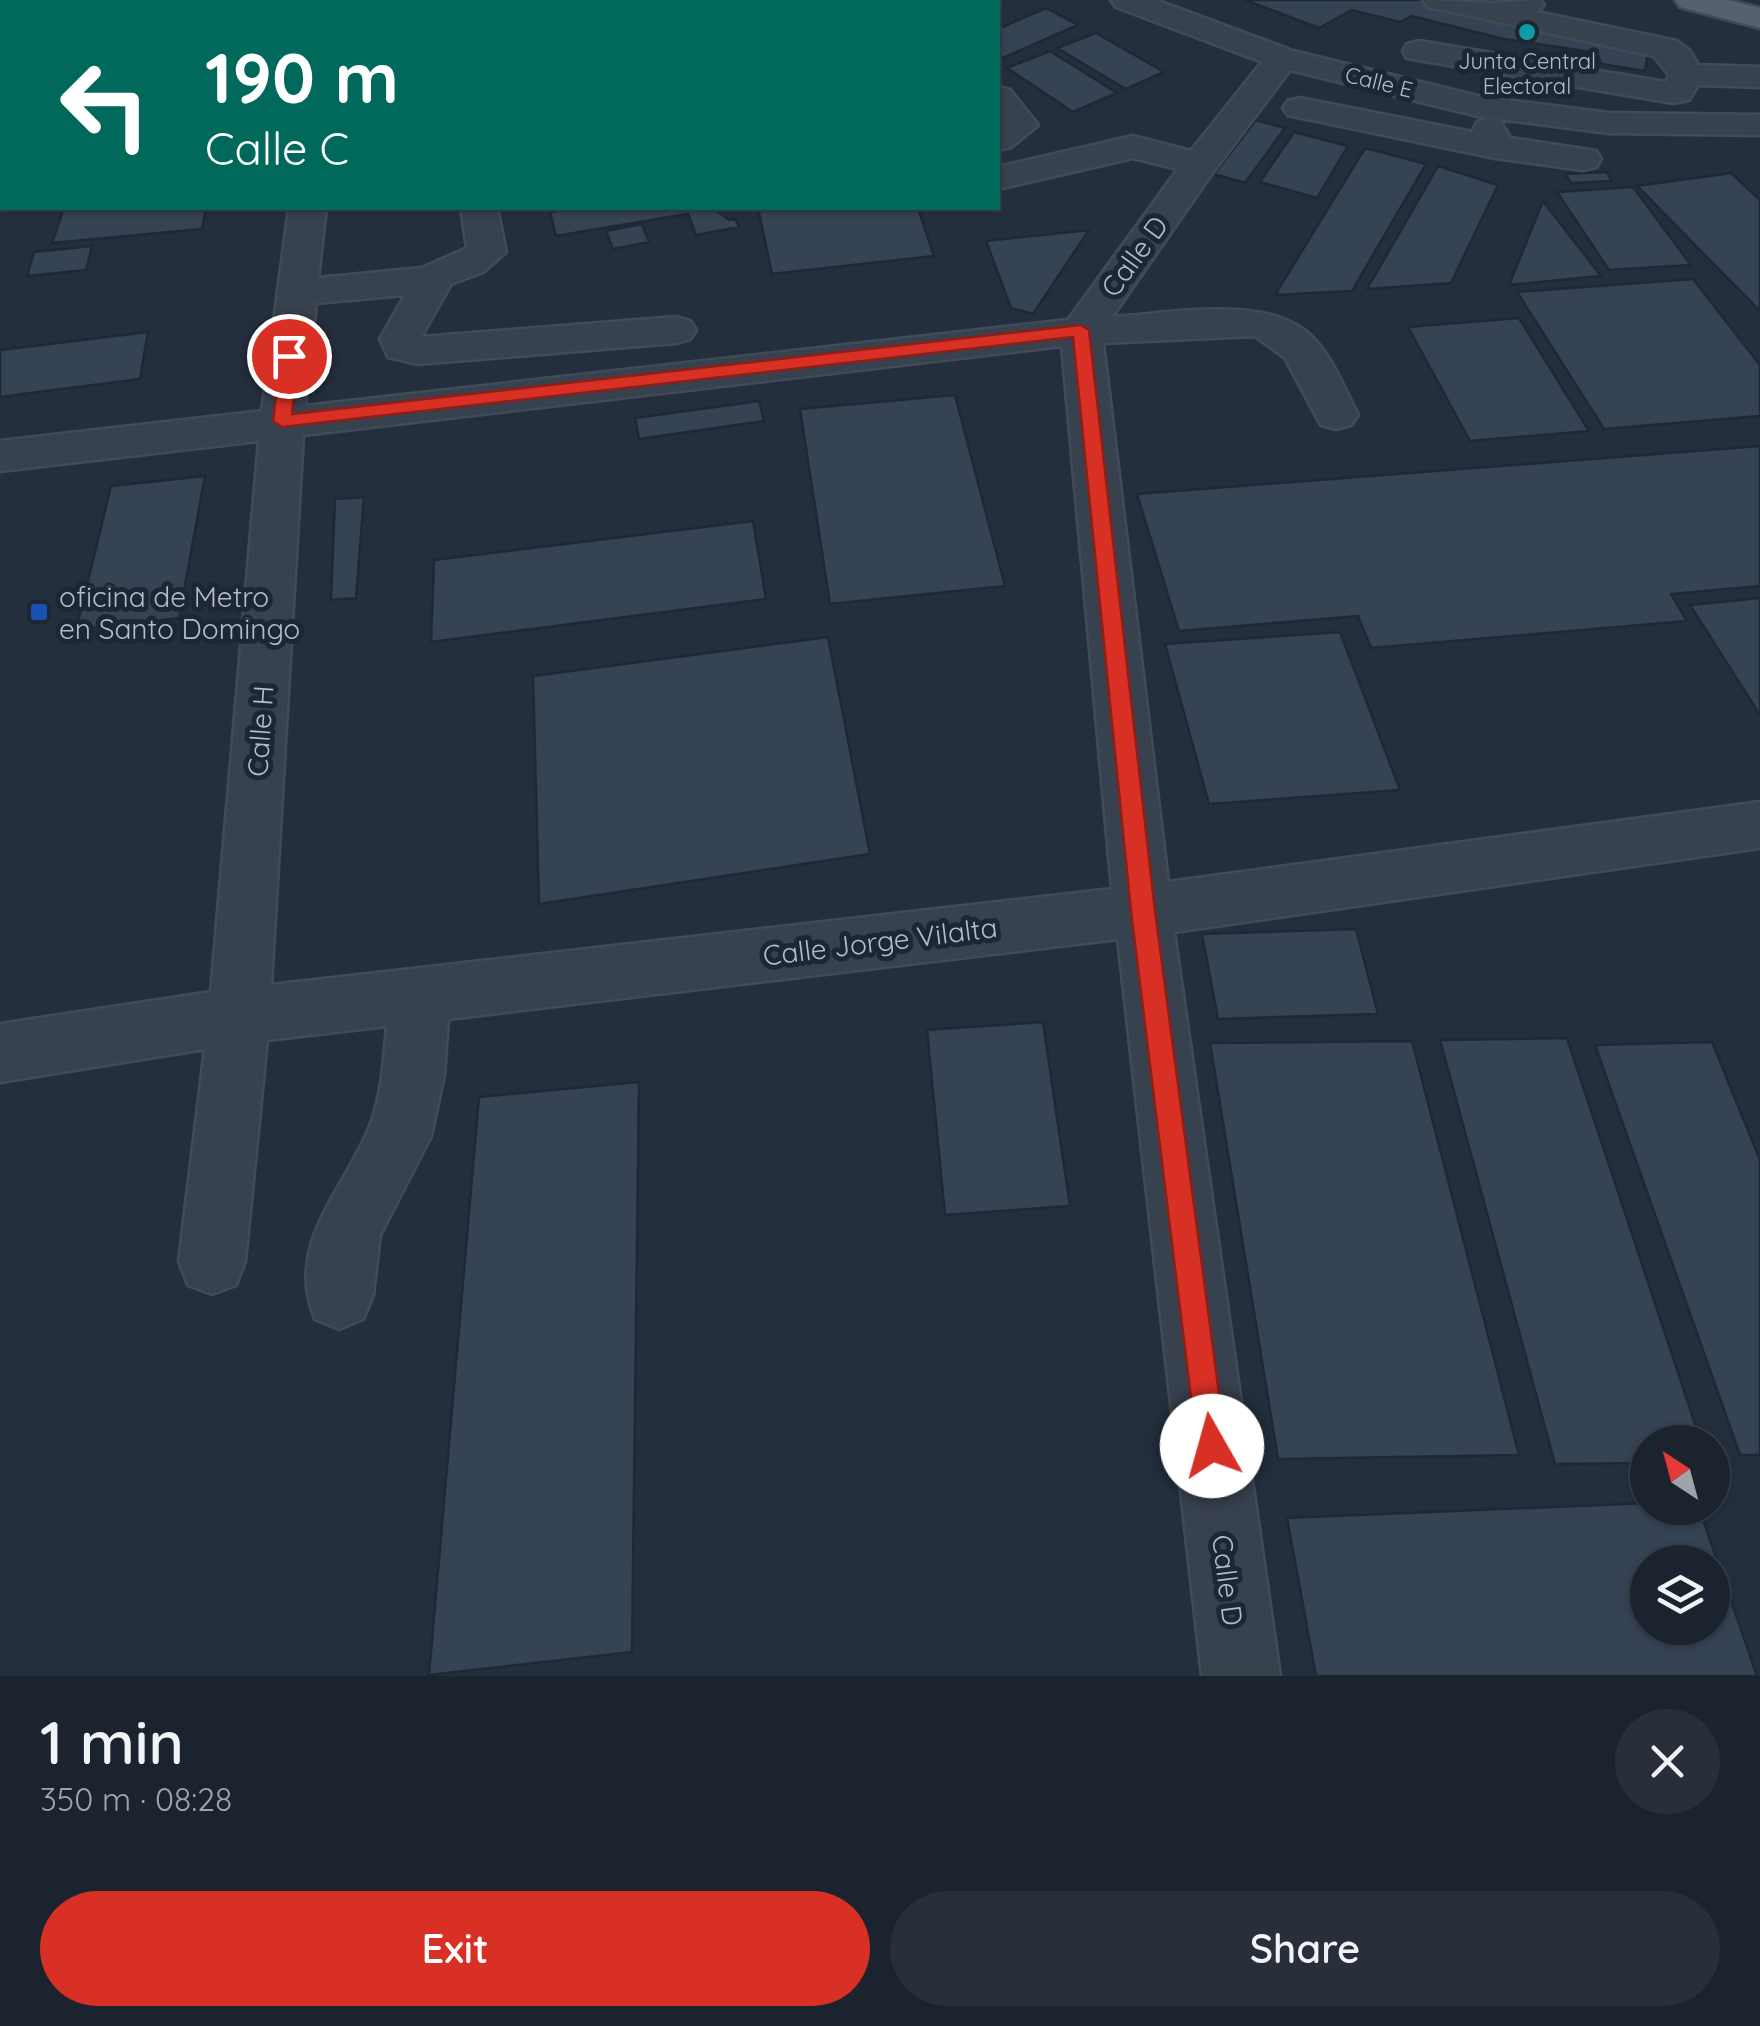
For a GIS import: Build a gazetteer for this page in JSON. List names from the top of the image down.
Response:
{
  "streets": {
    "street": [
      "Calle E",
      "Calle D",
      "Calle H",
      "Calle Jorge Vilalta"
    ]
  },
  "crossings": [
    ["Calle E", "Calle D"],
    ["Calle D", "Calle Jorge Vilalta"],
    ["Calle H", "Calle Jorge Vilalta"]
  ],
  "places": {
    "other": ["Junta Central Electoral"],
    "transit": ["oficina de Metro en Santo Domingo"]
  },
  "north": "top left",
  "page": {
    "turn": ["190 m", "Calle C"],
    "heading": ["1 min", "350 m · 08:28"],
    "buttons": ["Exit", "Share"]
  }
}
